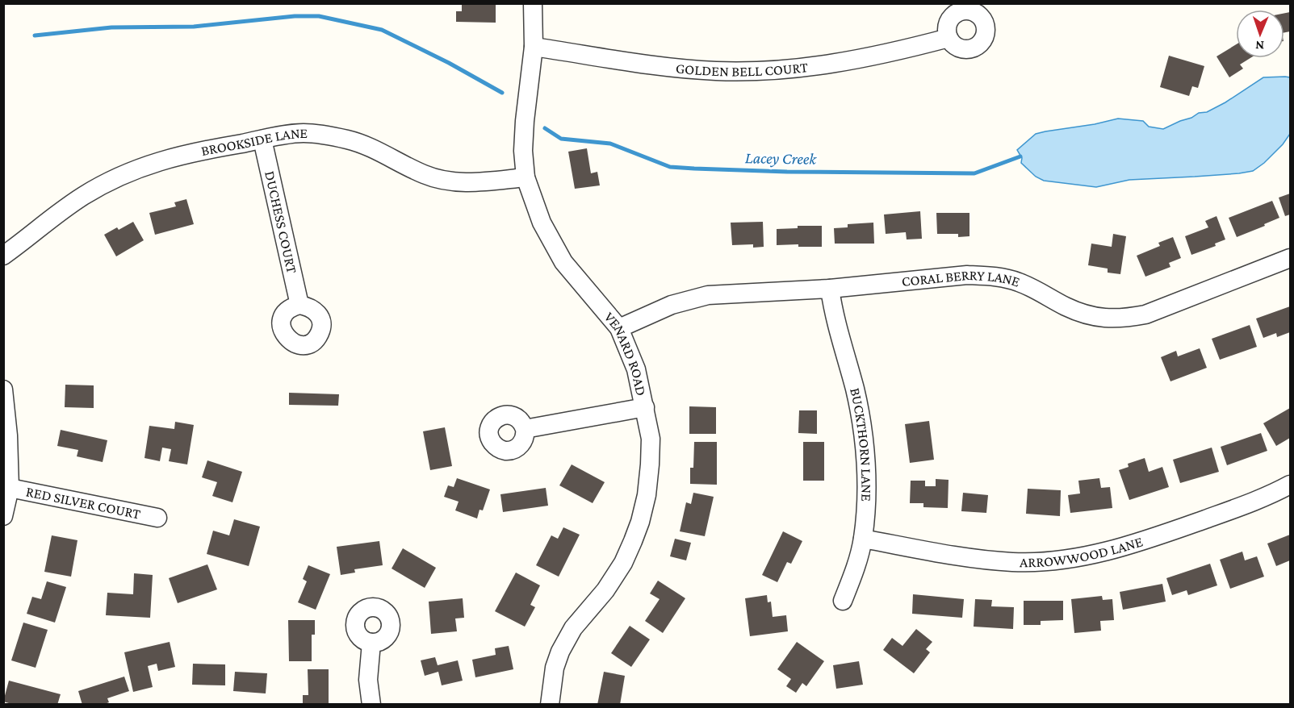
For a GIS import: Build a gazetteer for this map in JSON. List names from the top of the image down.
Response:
{
  "streets": {
    "street": [
      "GOLDEN BELL COURT",
      "BROOKSIDE LANE",
      "DUCHESS COURT",
      "CORAL BERRY LANE",
      "VENARD ROAD",
      "BUCKTHORN LANE",
      "RED SILVER COURT",
      "ARROWWOOD LANE"
    ]
  },
  "crossings": [
    ["GOLDEN BELL COURT", "VENARD ROAD"],
    ["BROOKSIDE LANE", "DUCHESS COURT"],
    ["BROOKSIDE LANE", "VENARD ROAD"],
    ["CORAL BERRY LANE", "VENARD ROAD"],
    ["CORAL BERRY LANE", "BUCKTHORN LANE"],
    ["BUCKTHORN LANE", "ARROWWOOD LANE"]
  ],
  "water": ["Lacey Creek"],
  "north": "bottom"
}
